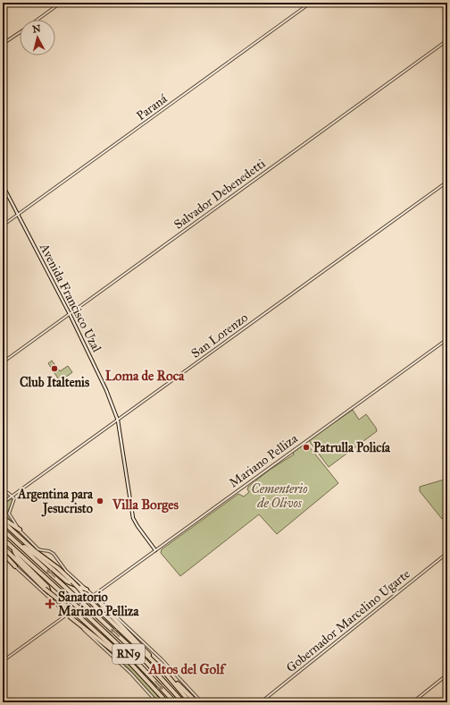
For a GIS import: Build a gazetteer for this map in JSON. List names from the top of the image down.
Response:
{
  "streets": {
    "highway": ["RN9"],
    "main road": ["Avenida Francisco Uzal"],
    "street": [
      "Paraná",
      "Salvador Debenedetti",
      "San Lorenzo",
      "Mariano Pelliza",
      "Gobernador Marcelino Ugarte"
    ]
  },
  "crossings": [
    ["Paraná", "Avenida Francisco Uzal"],
    ["Salvador Debenedetti", "Avenida Francisco Uzal"],
    ["Avenida Francisco Uzal", "San Lorenzo"],
    ["Avenida Francisco Uzal", "Mariano Pelliza"]
  ],
  "districts": ["Loma de Roca", "Villa Borges", "Altos del Golf"],
  "parks": ["Cementerio de Olivos"],
  "places": {
    "other": ["Club Italtenis", "Patrulla Policía", "Argentina para Jesucristo"],
    "health": ["Sanatorio Mariano Pelliza"]
  },
  "north": "top"
}
